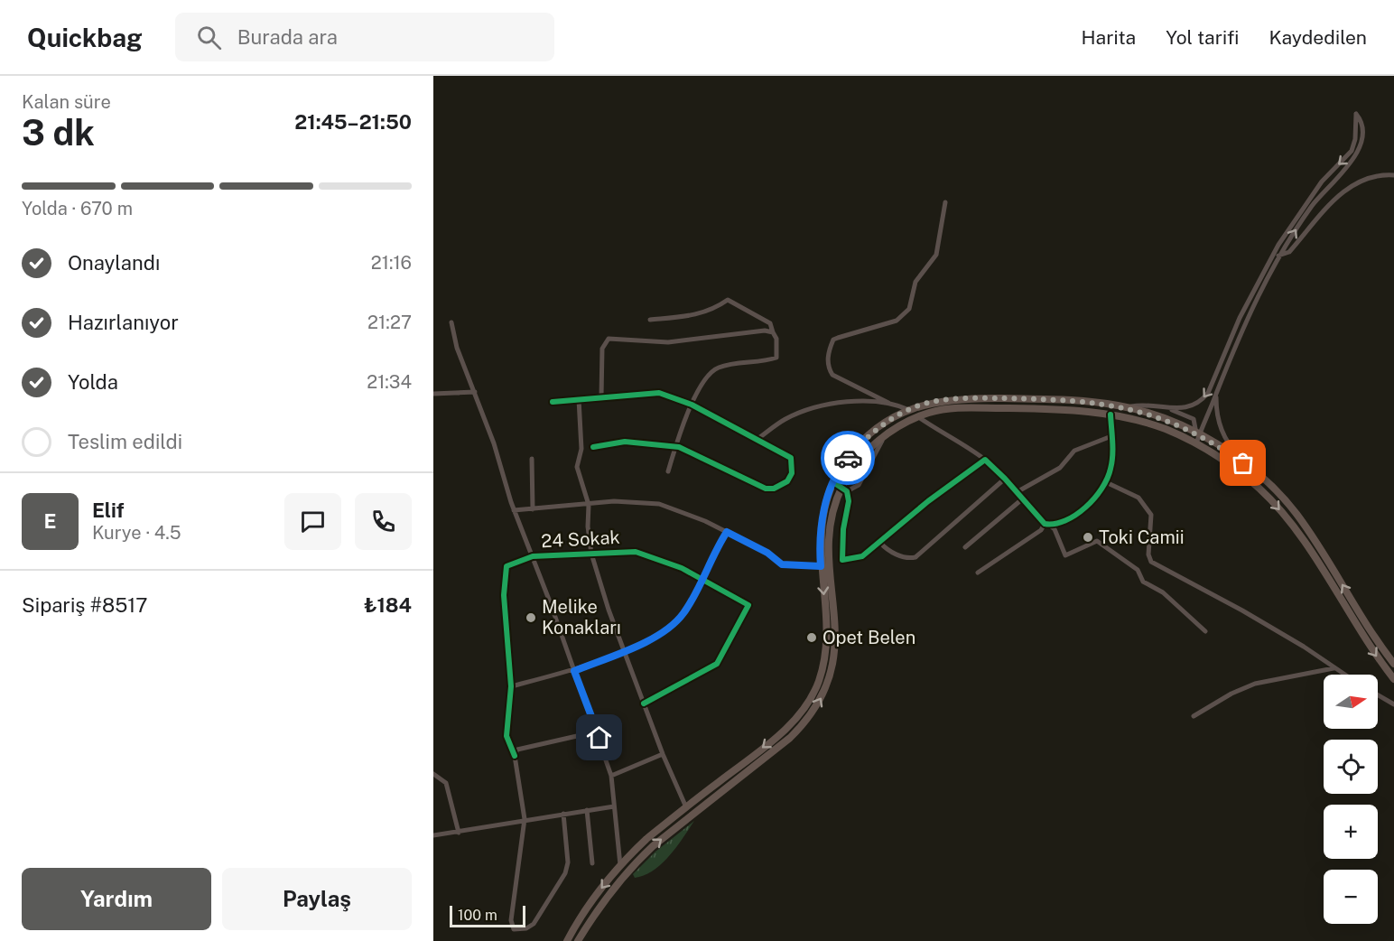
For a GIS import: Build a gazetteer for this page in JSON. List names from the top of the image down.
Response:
{
  "streets": {
    "street": ["24 Sokak"]
  },
  "places": ["Toki Camii", "Melike Konakları", "Opet Belen"],
  "scale_bar": "100 m",
  "north": "right",
  "page": {
    "header": "Quickbag",
    "search": "Burada ara",
    "nav": ["Harita", "Yol tarifi", "Kaydedilen"],
    "heading": ["3 dk", "Kalan süre", "21:45–21:50"],
    "panel": [
      "Elif",
      "Kurye · 4.5",
      "Sipariş #8517",
      "₺184"
    ],
    "bar": "Yolda · 670 m",
    "list": [
      ["Onaylandı", "21:16"],
      ["Hazırlanıyor", "21:27"],
      ["Yolda", "21:34"],
      "Teslim edildi"
    ],
    "round": "E",
    "map_buttons": ["+", "−"],
    "buttons": ["Yardım", "Paylaş"],
    "scale": "100 m"
  }
}
